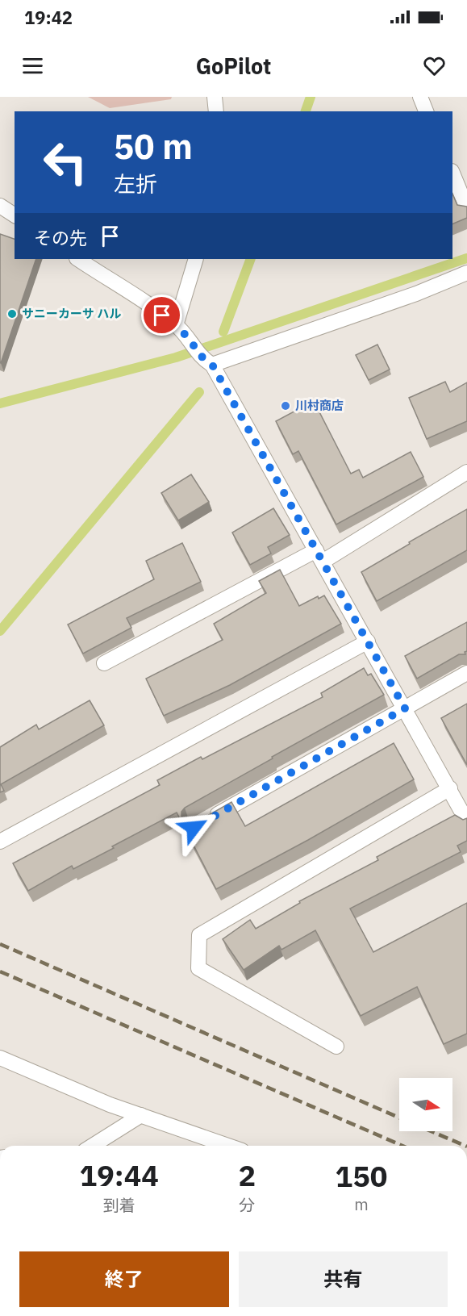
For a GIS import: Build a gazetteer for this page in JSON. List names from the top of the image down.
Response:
{
  "places": ["サニーカーサ ハル", "川村商店"],
  "north": "right",
  "page": {
    "status": "19:42",
    "header": "GoPilot",
    "turn": ["50 m", "左折"],
    "then": "その先",
    "eta": [
      "19:44",
      "到着",
      "2",
      "分",
      "150",
      "m"
    ],
    "buttons": ["終了", "共有"]
  }
}
